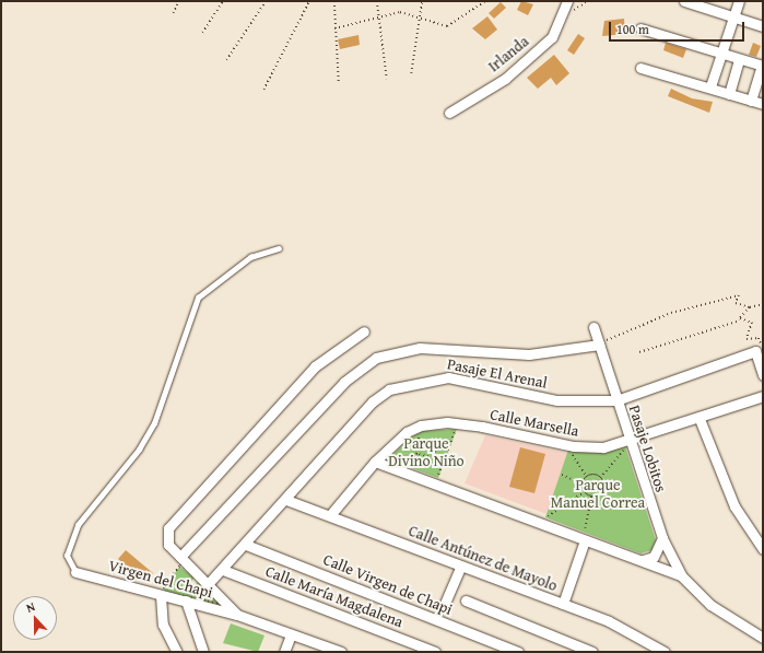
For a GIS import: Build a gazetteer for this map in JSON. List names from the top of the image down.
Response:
{
  "streets": {
    "street": [
      "Irlanda",
      "Pasaje El Arenal",
      "Calle Marsella",
      "Pasaje Lobitos",
      "Calle Antúnez de Mayolo",
      "Virgen del Chapi",
      "Calle Virgen de Chapi",
      "Calle María Magdalena"
    ]
  },
  "crossings": [
    ["Pasaje El Arenal", "Pasaje Lobitos"],
    ["Pasaje El Arenal", "Calle Antúnez de Mayolo"],
    ["Pasaje El Arenal", "Calle Virgen de Chapi"],
    ["Pasaje El Arenal", "Calle María Magdalena"],
    ["Calle Marsella", "Pasaje Lobitos"],
    ["Calle Marsella", "Calle Antúnez de Mayolo"]
  ],
  "parks": ["Parque Divino Niño", "Parque Manuel Correa"],
  "scale_bar": "100 m",
  "north": "top"
}
